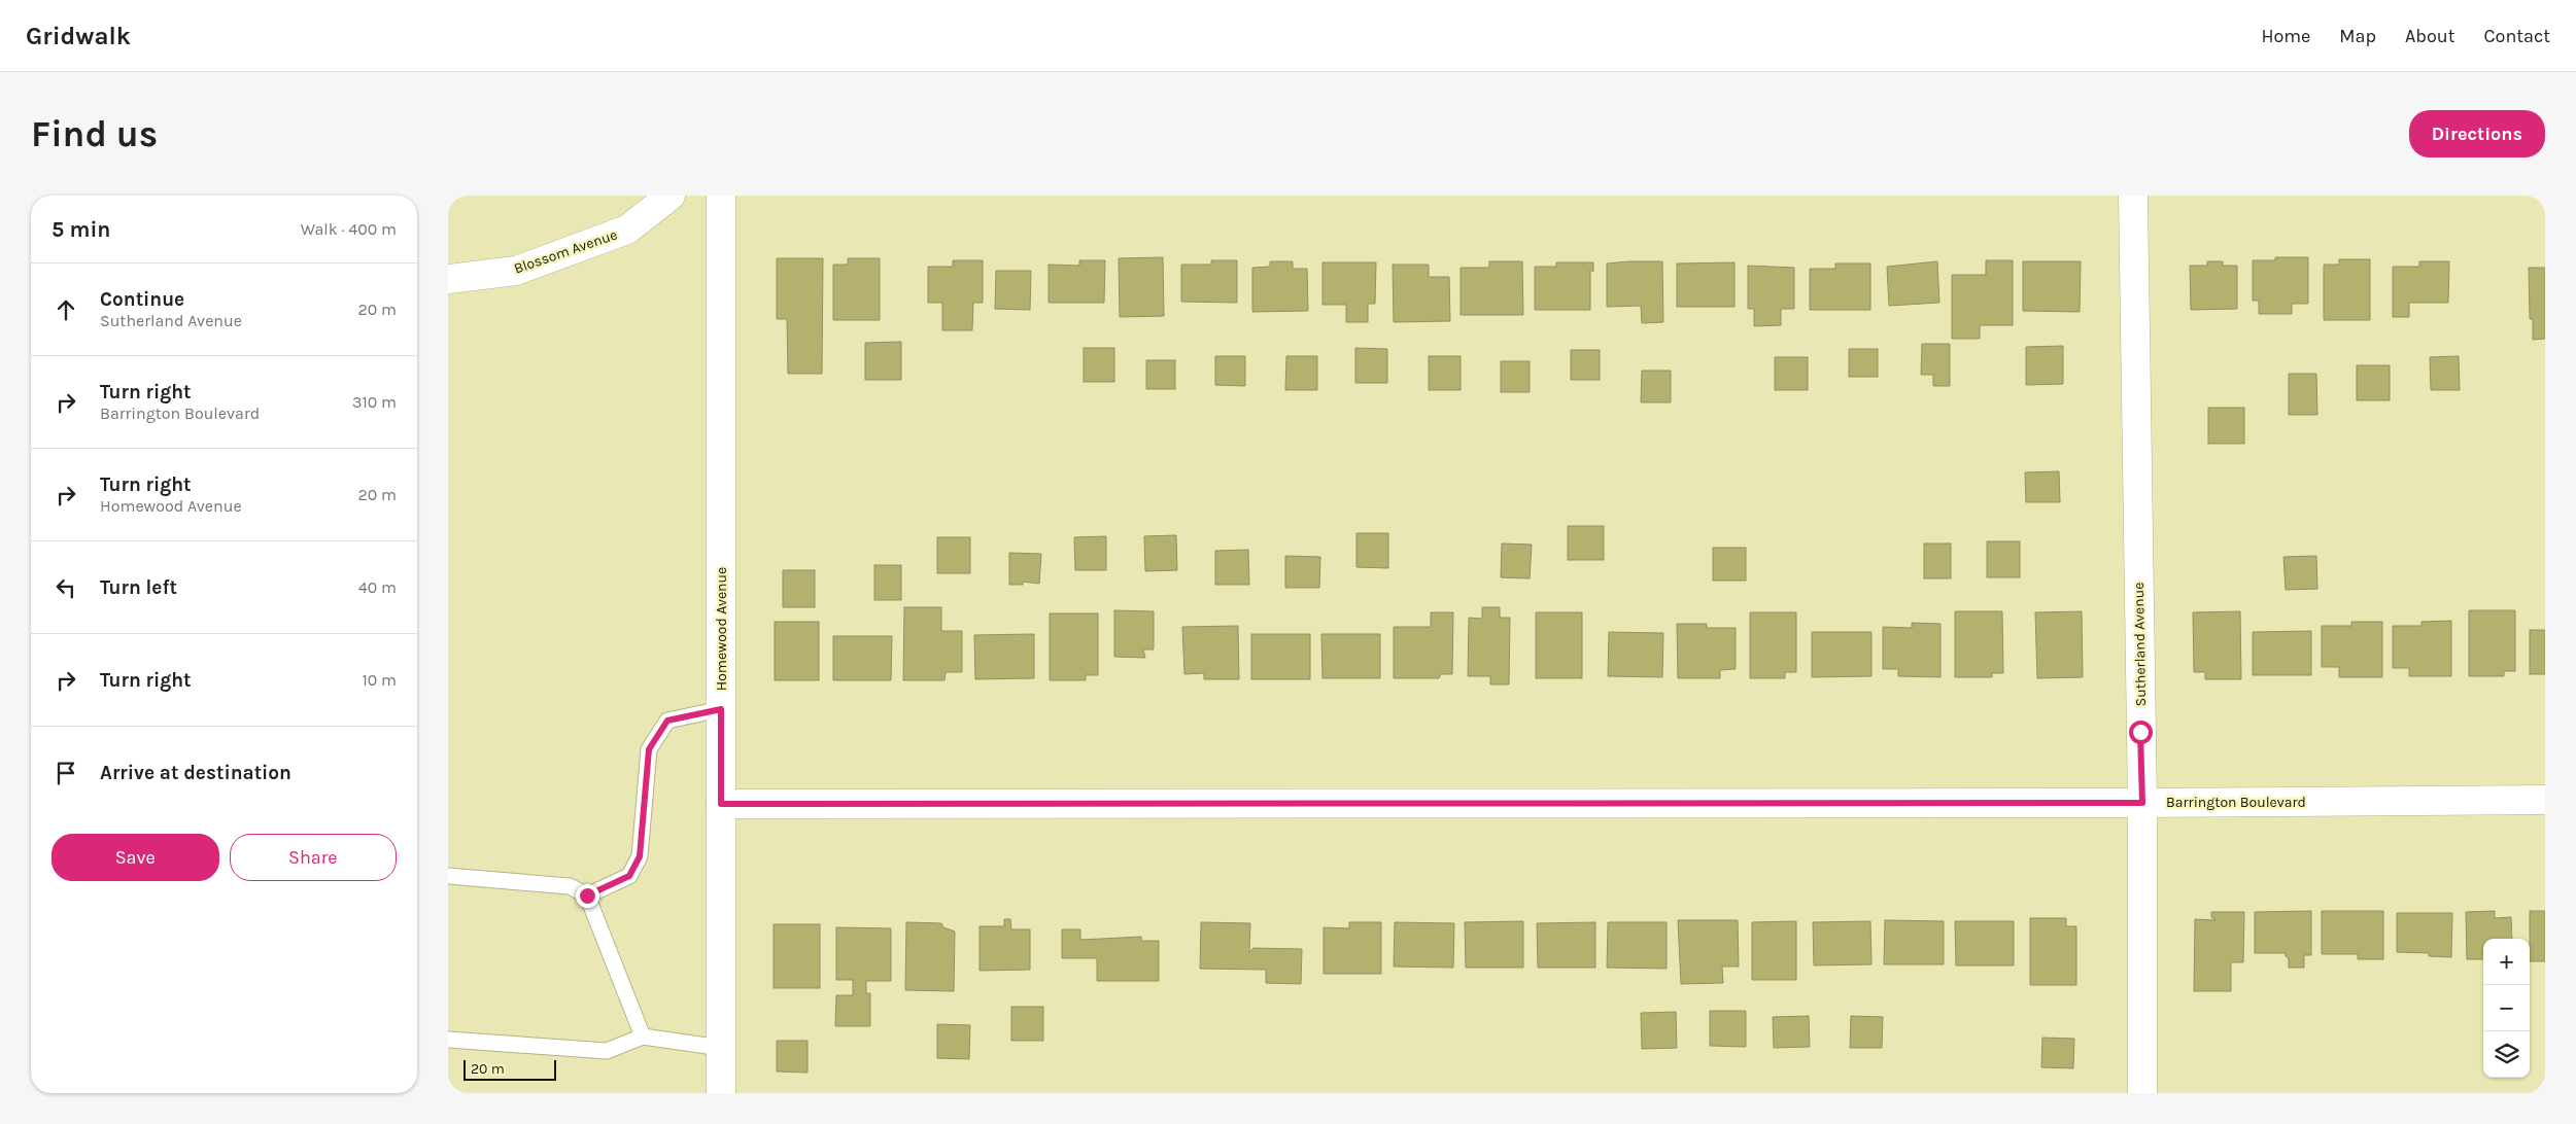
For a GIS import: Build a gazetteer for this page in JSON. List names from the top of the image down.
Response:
{
  "streets": {
    "street": [
      "Blossom Avenue",
      "Homewood Avenue",
      "Sutherland Avenue",
      "Barrington Boulevard"
    ]
  },
  "crossings": [
    ["Homewood Avenue", "Barrington Boulevard"],
    ["Sutherland Avenue", "Barrington Boulevard"]
  ],
  "scale_bar": "20 m",
  "page": {
    "header": "Gridwalk",
    "nav": [
      "Home",
      "Map",
      "About",
      "Contact"
    ],
    "buttons": [
      "Directions",
      ["Save", "Share"]
    ],
    "title": "Find us",
    "heading": ["5 min", "Walk · 400 m"],
    "list": [
      ["Continue", "Sutherland Avenue", "20 m"],
      ["Turn right", "Barrington Boulevard", "310 m"],
      ["Turn right", "Homewood Avenue", "20 m"],
      ["Turn left", "40 m"],
      ["Turn right", "10 m"],
      "Arrive at destination"
    ],
    "map_buttons": ["+", "−"],
    "scale": "20 m"
  }
}
